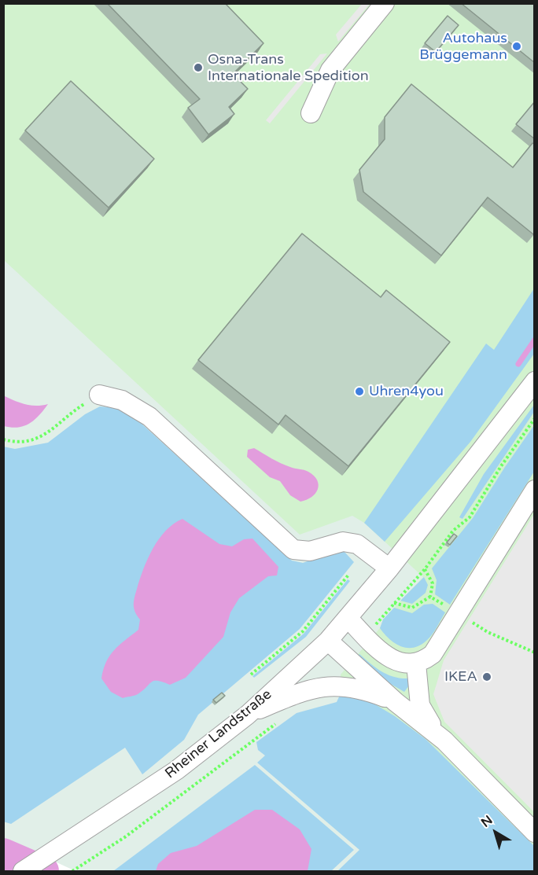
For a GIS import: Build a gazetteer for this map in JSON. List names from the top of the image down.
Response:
{
  "streets": {
    "street": ["Rheiner Landstraße"]
  },
  "places": [
    "Autohaus Brüggemann",
    "Osna-Trans Internationale Spedition",
    "Uhren4you",
    "IKEA"
  ],
  "north": "top left"
}
